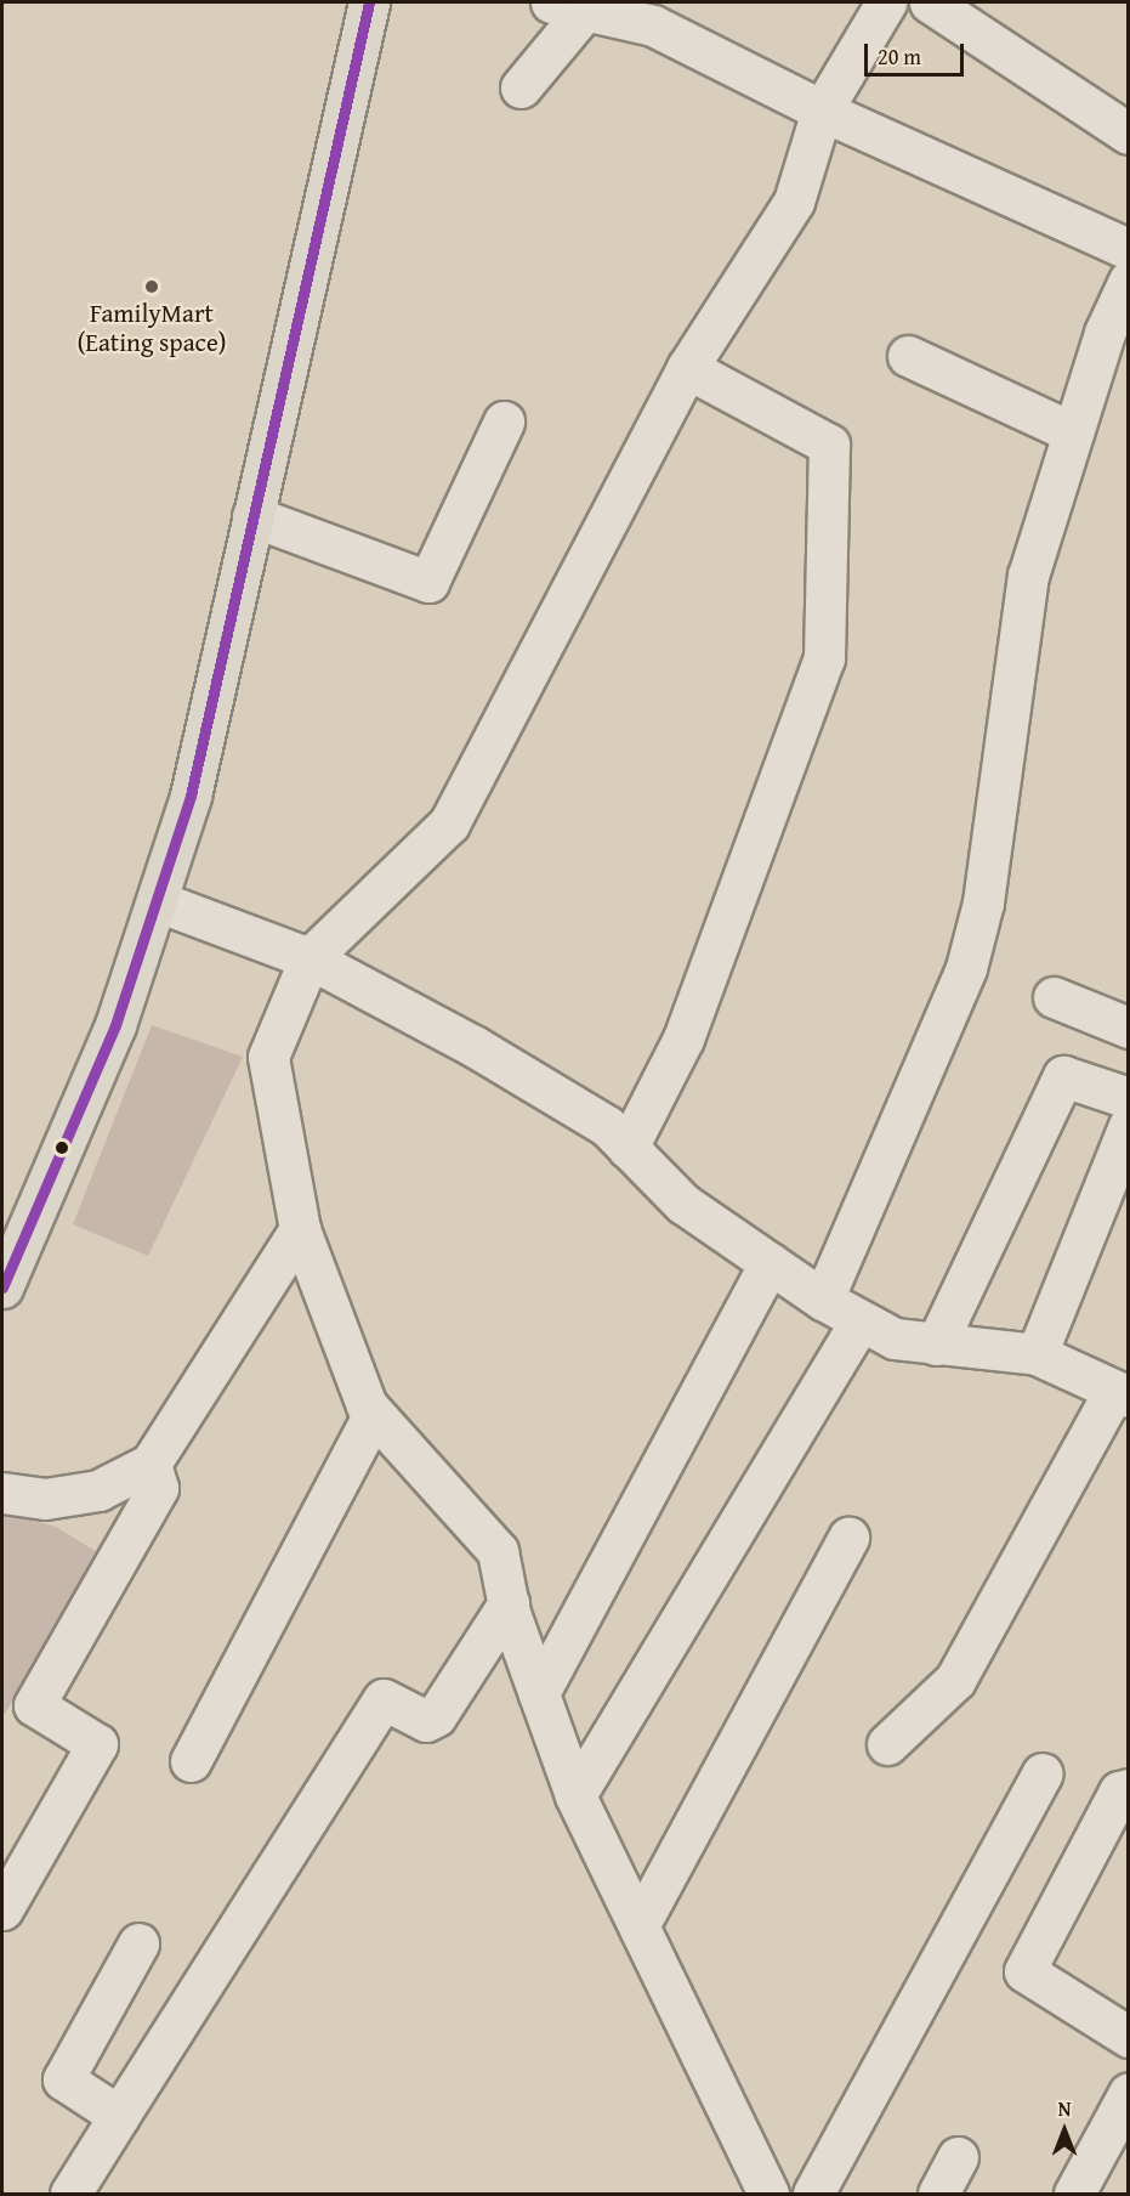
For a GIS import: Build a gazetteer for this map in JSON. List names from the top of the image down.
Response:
{
  "places": ["FamilyMart (Eating space)"],
  "scale_bar": "20 m",
  "north": "top"
}
